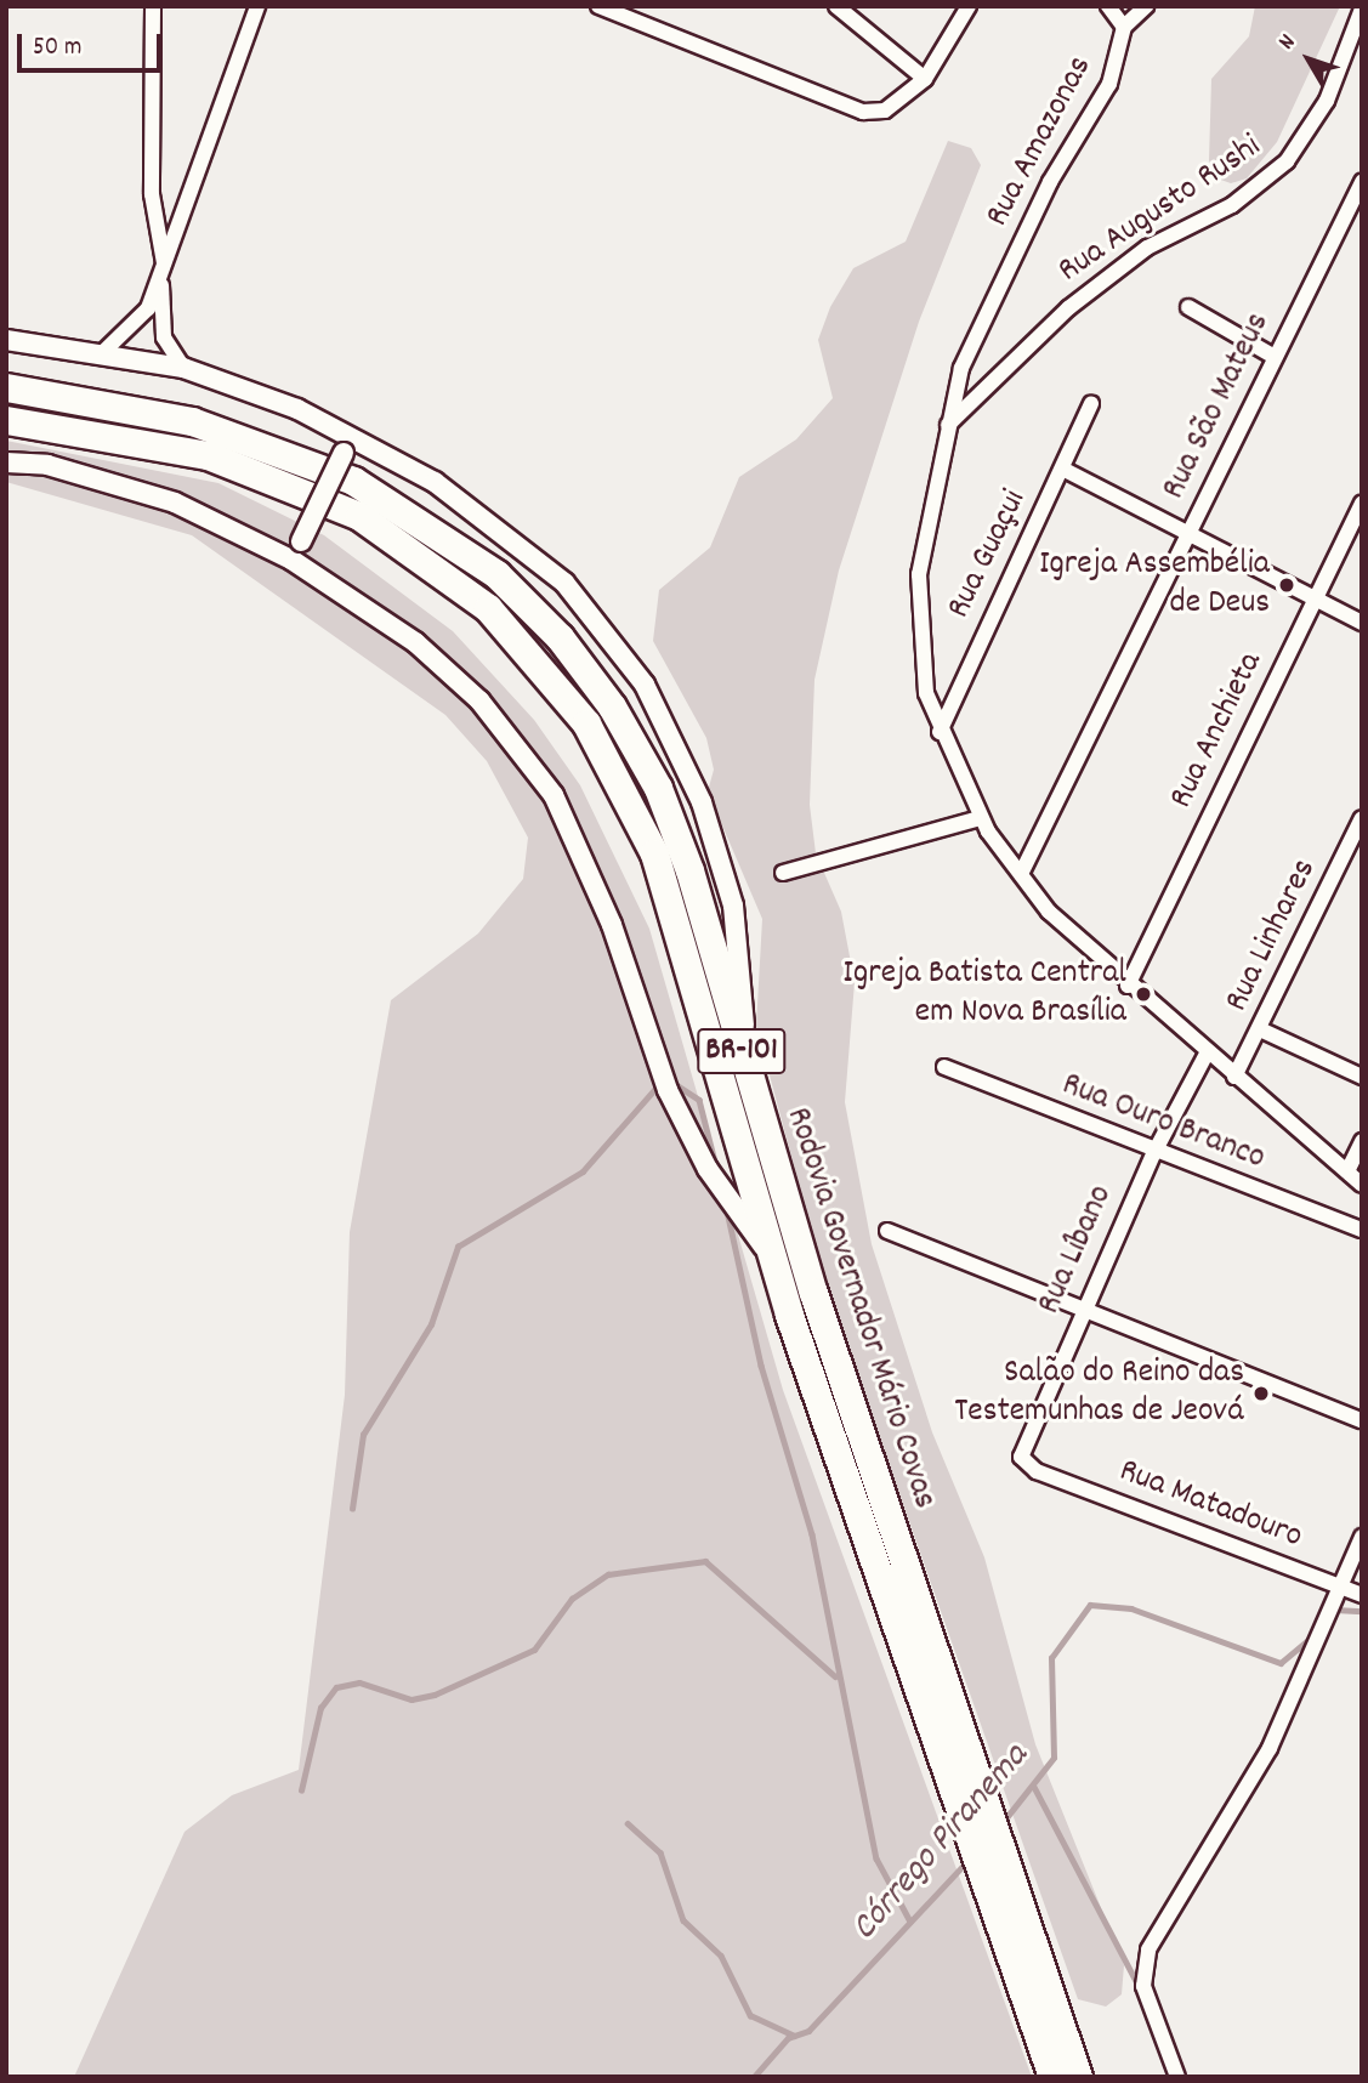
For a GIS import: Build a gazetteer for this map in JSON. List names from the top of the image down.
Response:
{
  "streets": {
    "highway": ["BR-101", "Rodovia Governador Mário Covas"],
    "street": [
      "Rua Amazonas",
      "Rua Augusto Rushi",
      "Rua São Mateus",
      "Rua Guaçui",
      "Rua Anchieta",
      "Rua Linhares",
      "Rua Ouro Branco",
      "Rua Líbano",
      "Rua Matadouro"
    ]
  },
  "crossings": [
    ["Rua Amazonas", "Rua Augusto Rushi"],
    ["Rua Amazonas", "Rua São Mateus"],
    ["Rua Amazonas", "Rua Guaçui"],
    ["Rua Amazonas", "Rua Anchieta"],
    ["Rua Amazonas", "Rua Linhares"],
    ["Rua Amazonas", "Rua Líbano"],
    ["Rua Ouro Branco", "Rua Líbano"],
    ["Rua Líbano", "Rua Matadouro"]
  ],
  "water": ["Córrego Piranema"],
  "places": ["Igreja Assembélia de Deus", "Igreja Batista Central em Nova Brasília", "Salão do Reino das Testemunhas de Jeová"],
  "scale_bar": "50 m",
  "north": "top left"
}
